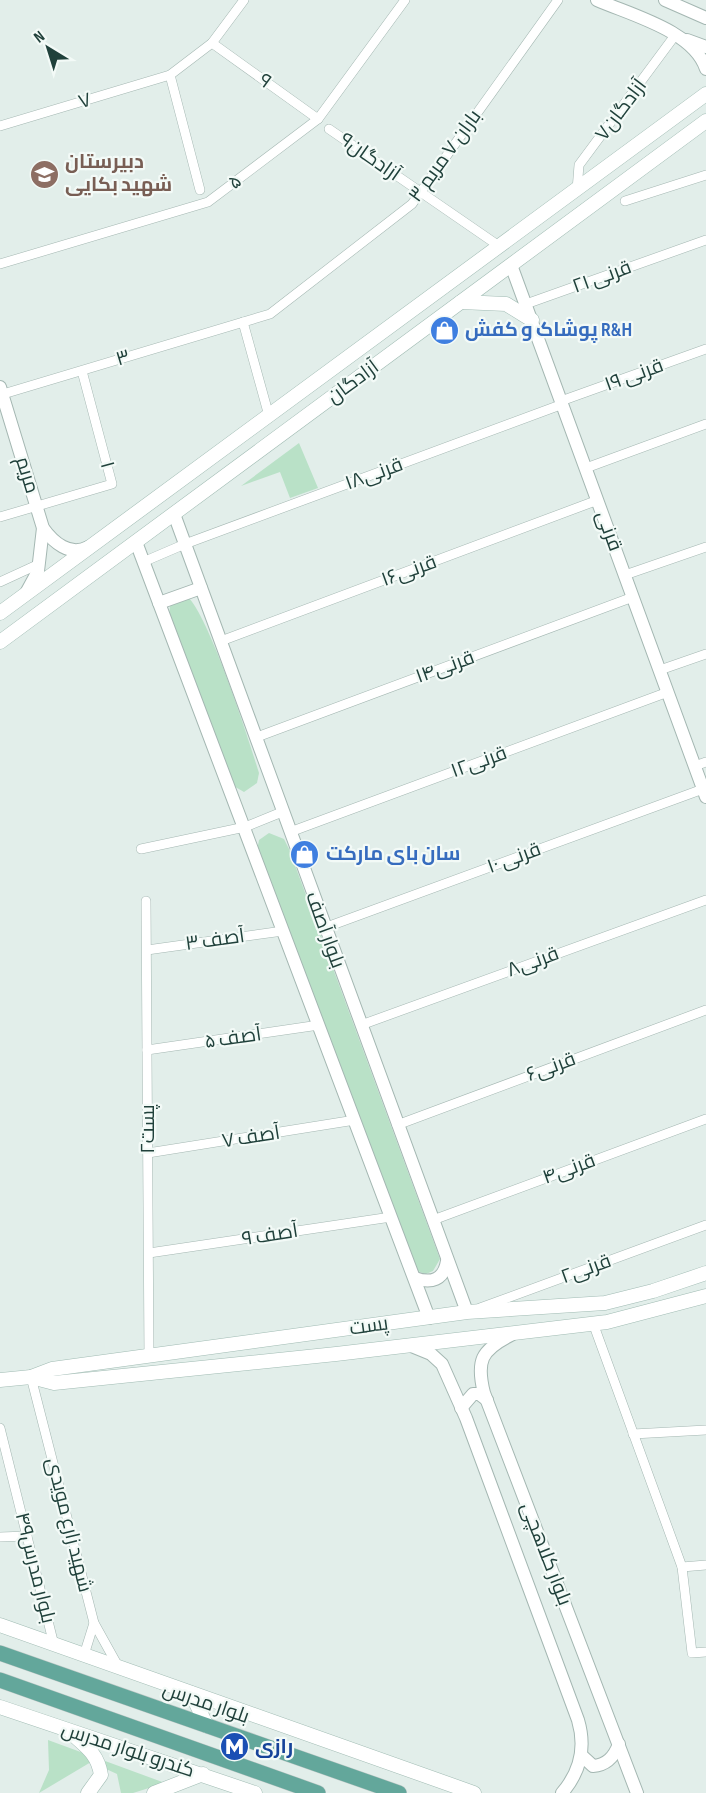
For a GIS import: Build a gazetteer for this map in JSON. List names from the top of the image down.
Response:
{
  "streets": {
    "main road": [
      "آزادگان",
      "پست",
      "بلوار مدرس",
      "کندرو بلوار مدرس"
    ],
    "street": [
      "۹",
      "۷",
      "آزادگان۷",
      "باران ۷ مریم ۳",
      "آزادگان۹",
      "۵",
      "قرنی ۲۱",
      "۳",
      "قرنی ۱۹",
      "۱",
      "قرنی۱۸",
      "مریم",
      "قرنی",
      "قرنی۱۶",
      "قرنی۱۴",
      "قرنی۱۲",
      "۱۰ قرنی",
      "بلوار آصف",
      "۳ آصف",
      "قرنی۸",
      "۵ آصف",
      "قرنی۶",
      "پست۲",
      "۷ آصف",
      "قرنی۴",
      "۹ آصف",
      "قرنی۲",
      "شهید زارع مویدی",
      "بلوار کلاهچی",
      "بلوار مدرس۴۹"
    ]
  },
  "crossings": [
    ["۹", "۵"],
    ["آزادگان۷", "آزادگان"],
    ["باران ۷ مریم ۳", "آزادگان۹"],
    ["باران ۷ مریم ۳", "۳"],
    ["آزادگان۹", "آزادگان"],
    ["قرنی ۲۱", "قرنی"],
    ["۳", "۱"],
    ["۳", "مریم"],
    ["قرنی ۱۹", "قرنی۱۸"],
    ["قرنی ۱۹", "قرنی"],
    ["آزادگان", "قرنی"],
    ["آزادگان", "بلوار آصف"],
    ["۱", "مریم"],
    ["قرنی۱۸", "قرنی"],
    ["قرنی۱۸", "بلوار آصف"],
    ["قرنی", "قرنی۱۶"],
    ["قرنی", "قرنی۱۴"],
    ["قرنی", "قرنی۱۲"],
    ["قرنی", "۱۰ قرنی"],
    ["قرنی۱۶", "بلوار آصف"],
    ["قرنی۱۴", "بلوار آصف"],
    ["قرنی۱۲", "بلوار آصف"],
    ["۱۰ قرنی", "بلوار آصف"],
    ["بلوار آصف", "۳ آصف"],
    ["بلوار آصف", "قرنی۸"],
    ["بلوار آصف", "۵ آصف"],
    ["بلوار آصف", "قرنی۶"],
    ["بلوار آصف", "۷ آصف"],
    ["بلوار آصف", "قرنی۴"],
    ["بلوار آصف", "۹ آصف"],
    ["بلوار آصف", "قرنی۲"],
    ["بلوار آصف", "پست"],
    ["۳ آصف", "پست۲"],
    ["۵ آصف", "پست۲"],
    ["پست۲", "۷ آصف"],
    ["پست۲", "۹ آصف"],
    ["پست۲", "پست"],
    ["قرنی۲", "پست"],
    ["پست", "شهید زارع مویدی"],
    ["پست", "بلوار کلاهچی"]
  ],
  "places": {
    "school or university": ["دبیرستان شهید بکایی"],
    "shop": ["پوشاک و کفش R&H", "سان بای مارکت"],
    "metro station": ["رازی"]
  },
  "north": "top left"
}
